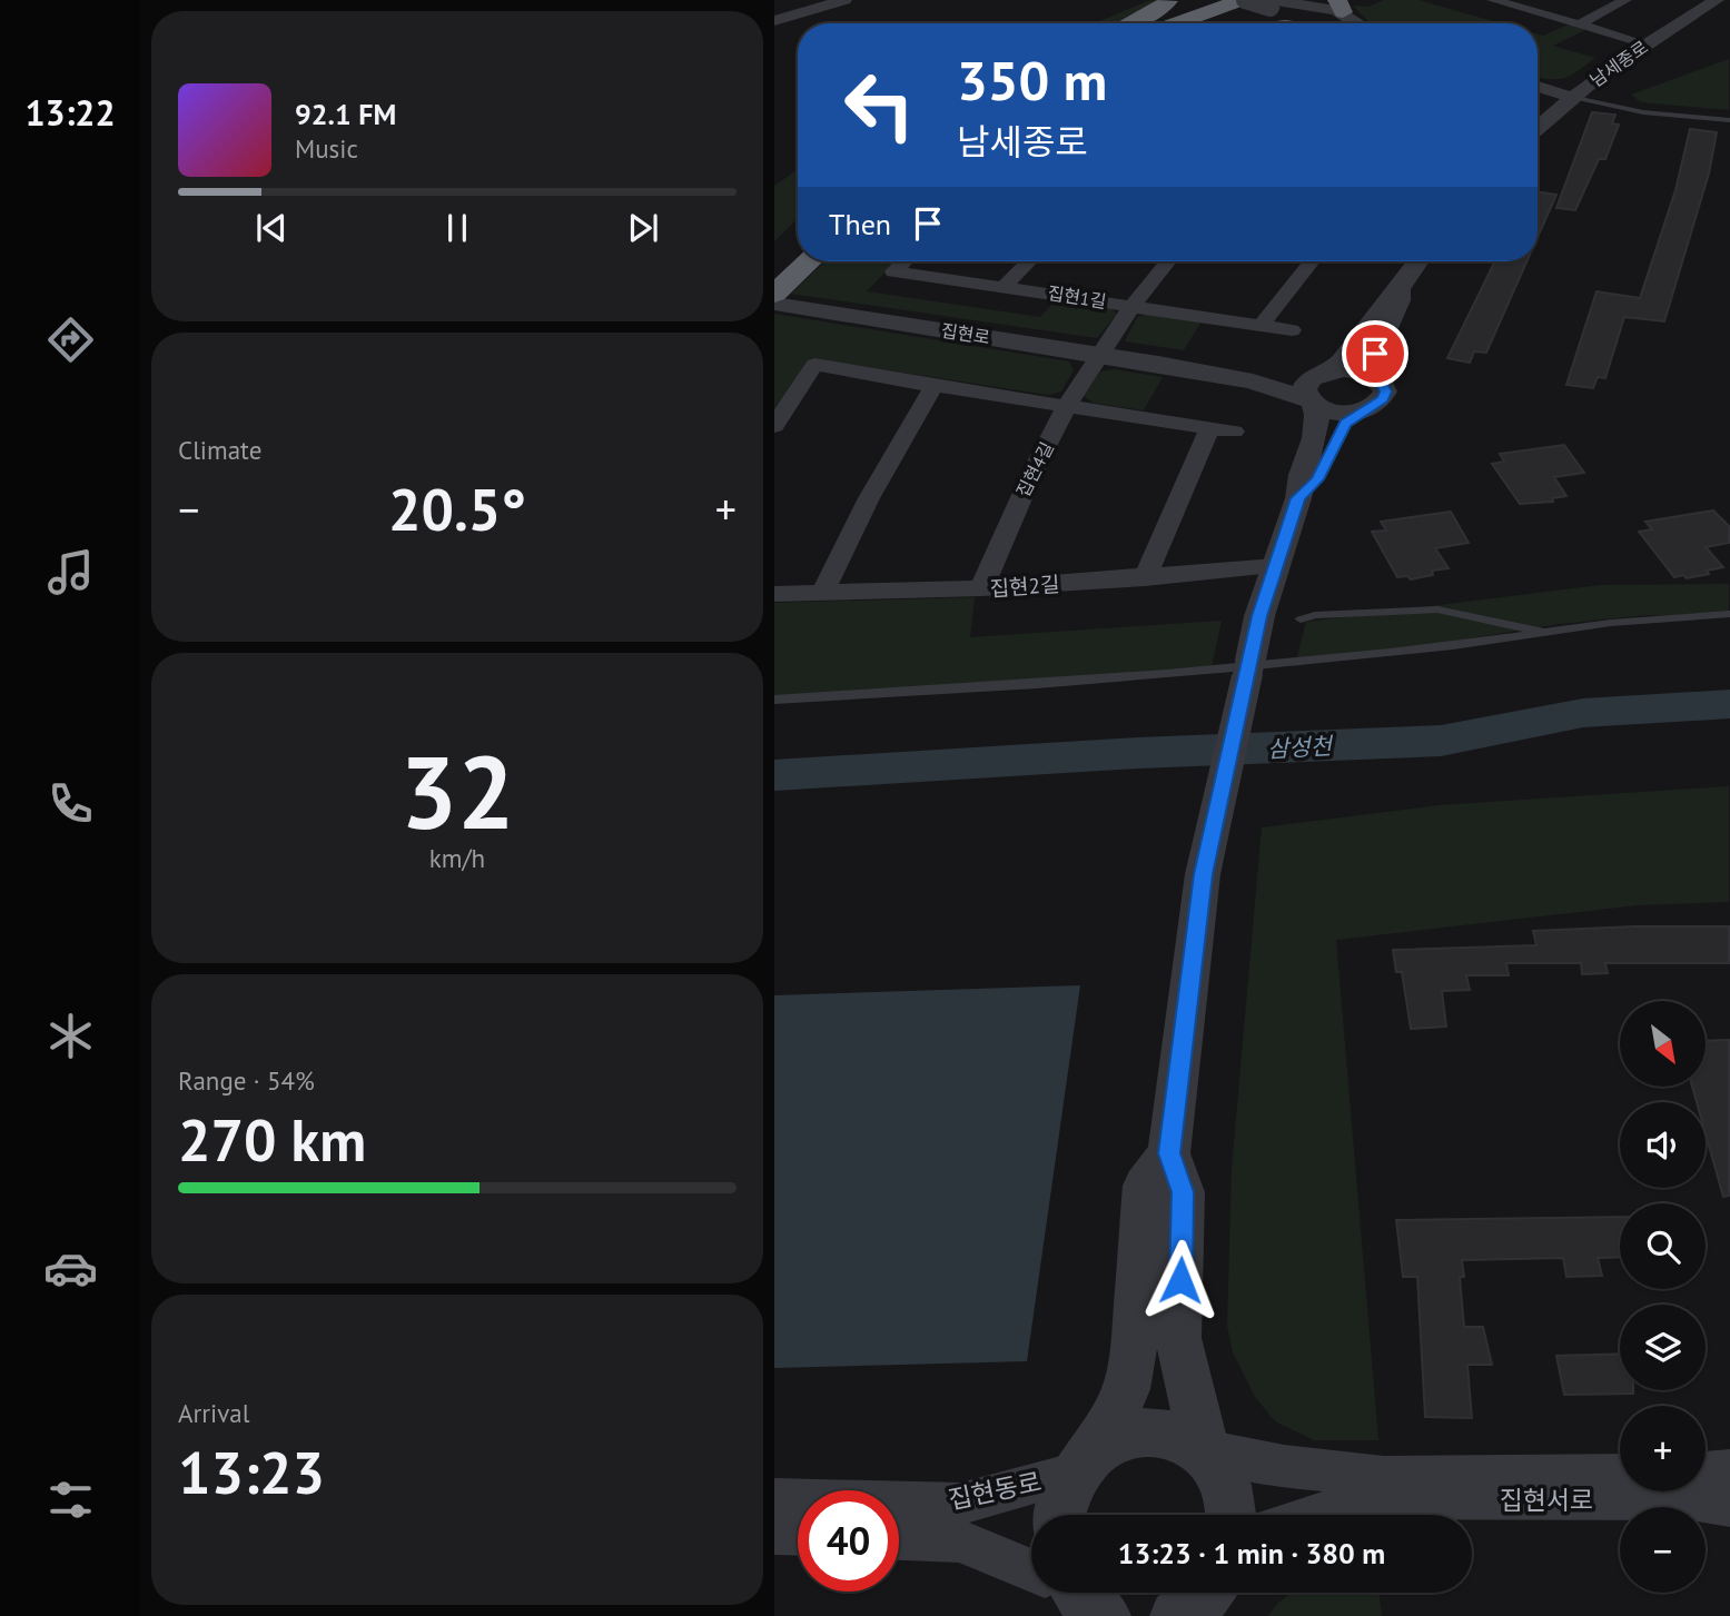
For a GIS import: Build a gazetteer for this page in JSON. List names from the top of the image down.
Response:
{
  "streets": {
    "street": [
      "남세종로",
      "집현1길",
      "집현로",
      "집현4길",
      "집현2길",
      "집현동로",
      "집현서로"
    ]
  },
  "crossings": [
    ["집현1길", "집현4길"],
    ["집현로", "집현4길"],
    ["집현4길", "집현2길"]
  ],
  "water": ["삼성천"],
  "north": "bottom right",
  "page": {
    "tabs": "13:22",
    "turn": ["350 m", "남세종로"],
    "song": ["92.1 FM", "Music"],
    "then": "Then",
    "tile": [
      "Climate",
      ["32", "km/h"],
      ["Range · 54%", "270 km"],
      ["Arrival", "13:23"]
    ],
    "heat": ["−", "20.5°", "+"],
    "map_buttons": ["+", "−"],
    "limit": "40",
    "trip": "13:23 · 1 min · 380 m"
  }
}
